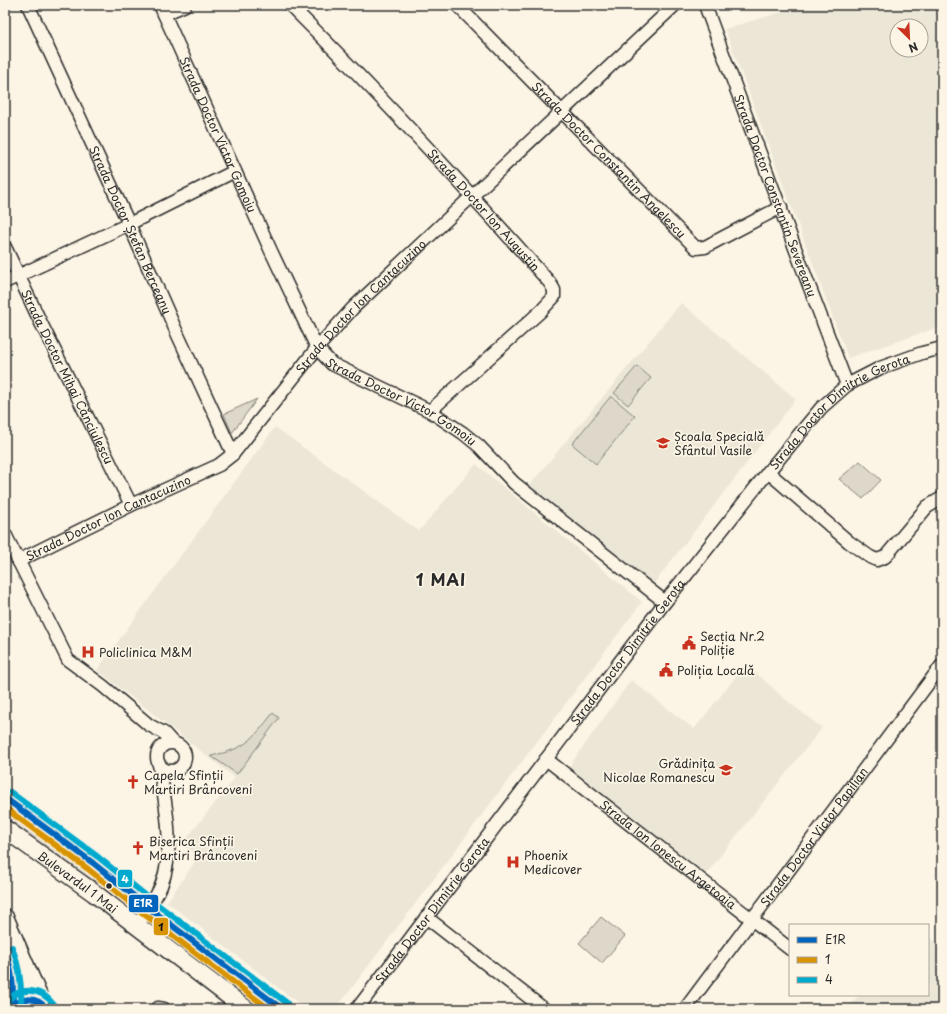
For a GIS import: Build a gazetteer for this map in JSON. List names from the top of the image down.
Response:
{
  "streets": {
    "main road": ["Bulevardul 1 Mai"],
    "street": [
      "Strada Doctor Victor Gomoiu",
      "Strada Doctor Constantin Angelescu",
      "Strada Doctor Constantin Severeanu",
      "Strada Doctor Ion Augustin",
      "Strada Doctor Ștefan Berceanu",
      "Strada Doctor Ion Cantacuzino",
      "Strada Doctor Mihai Cănciulescu",
      "Strada Doctor Dimitrie Gerota",
      "Strada Doctor Victor Papilian",
      "Strada Ion Ionescu Argetoaia"
    ]
  },
  "crossings": [
    ["Strada Doctor Victor Gomoiu", "Strada Doctor Ion Augustin"],
    ["Strada Doctor Victor Gomoiu", "Strada Doctor Ion Cantacuzino"],
    ["Strada Doctor Victor Gomoiu", "Strada Doctor Dimitrie Gerota"],
    ["Strada Doctor Constantin Angelescu", "Strada Doctor Constantin Severeanu"],
    ["Strada Doctor Constantin Angelescu", "Strada Doctor Ion Cantacuzino"],
    ["Strada Doctor Constantin Severeanu", "Strada Doctor Dimitrie Gerota"],
    ["Strada Doctor Ion Augustin", "Strada Doctor Ion Cantacuzino"],
    ["Strada Doctor Ștefan Berceanu", "Strada Doctor Ion Cantacuzino"],
    ["Strada Doctor Ion Cantacuzino", "Strada Doctor Mihai Cănciulescu"],
    ["Strada Doctor Dimitrie Gerota", "Strada Ion Ionescu Argetoaia"],
    ["Strada Doctor Victor Papilian", "Strada Ion Ionescu Argetoaia"]
  ],
  "districts": ["1 MAI"],
  "places": {
    "school or university": ["Școala Specială Sfântul Vasile", "Grădinița Nicolae Romanescu"],
    "public building": ["Secția Nr.2 Poliție", "Poliția Locală"],
    "hospital": ["Policlinica M&M", "Phoenix Medicover"],
    "church": ["Capela Sfinții Martiri Brâncoveni", "Biserica Sfinții Martiri Brâncoveni"]
  },
  "lines": ["transit line 4", "transit line E1R", "transit line 1"],
  "legend": ["E1R", "1", "4"],
  "north": "bottom right"
}
